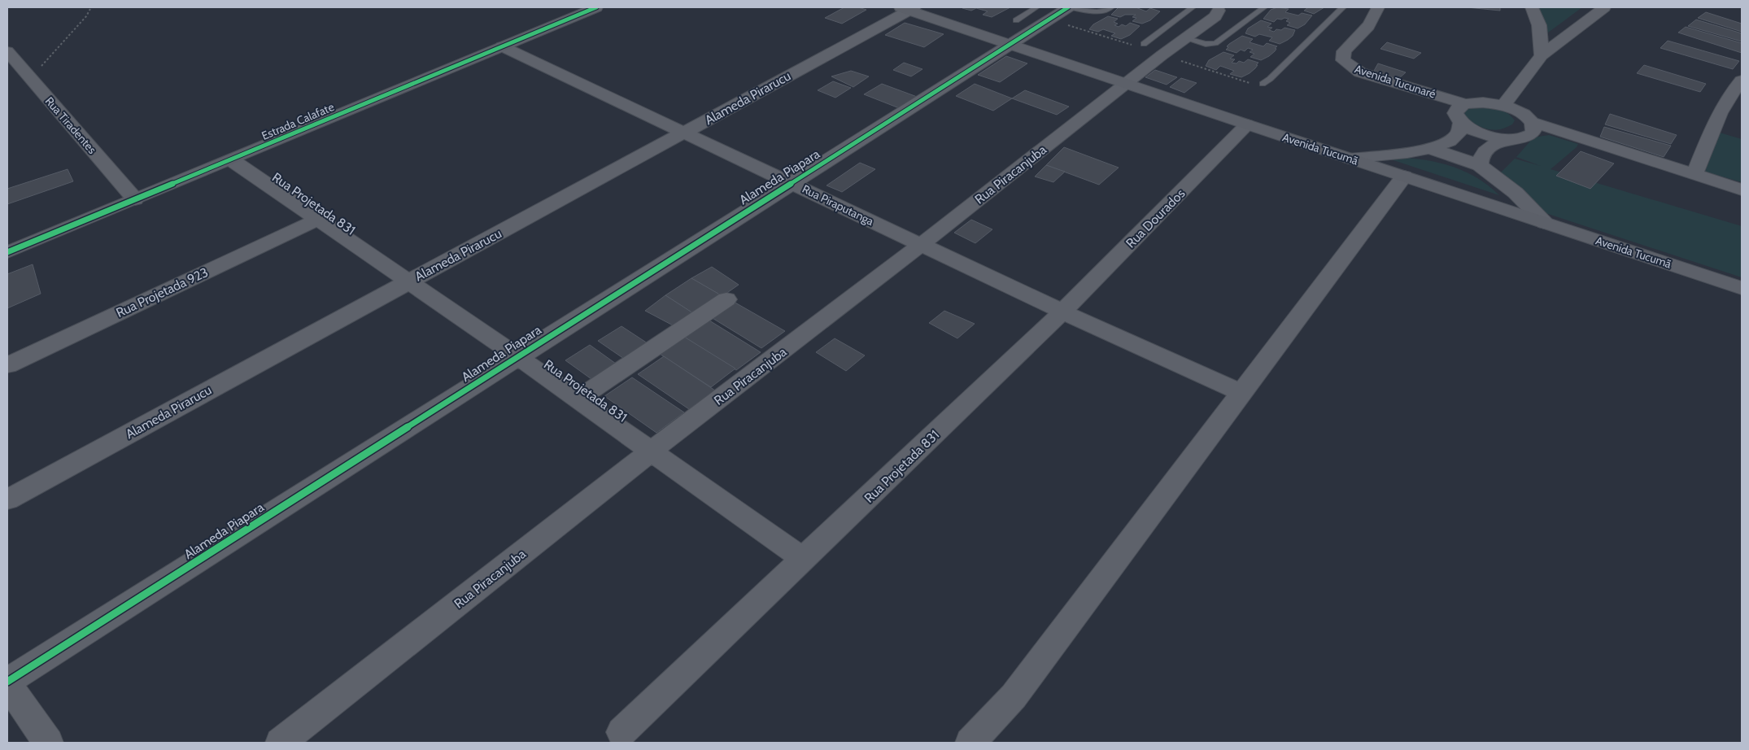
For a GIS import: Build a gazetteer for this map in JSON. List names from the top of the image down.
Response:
{
  "streets": {
    "street": [
      "Avenida Tucunaré",
      "Alameda Pirarucu",
      "Estrada Calafate",
      "Rua Tiradentes",
      "Avenida Tucumã",
      "Rua Piracanjuba",
      "Alameda Piapara",
      "Rua Projetada 831",
      "Rua Piraputanga",
      "Rua Dourados",
      "Rua Projetada 923"
    ]
  },
  "crossings": [
    ["Alameda Pirarucu", "Avenida Tucumã"],
    ["Alameda Pirarucu", "Rua Projetada 831"],
    ["Alameda Pirarucu", "Rua Piraputanga"],
    ["Estrada Calafate", "Rua Tiradentes"],
    ["Estrada Calafate", "Rua Projetada 831"],
    ["Estrada Calafate", "Rua Piraputanga"],
    ["Avenida Tucumã", "Rua Piracanjuba"],
    ["Avenida Tucumã", "Alameda Piapara"],
    ["Avenida Tucumã", "Rua Dourados"],
    ["Rua Piracanjuba", "Rua Projetada 831"],
    ["Rua Piracanjuba", "Rua Piraputanga"],
    ["Alameda Piapara", "Rua Projetada 831"],
    ["Alameda Piapara", "Rua Piraputanga"],
    ["Rua Projetada 831", "Rua Piraputanga"],
    ["Rua Projetada 831", "Rua Dourados"],
    ["Rua Projetada 831", "Rua Projetada 923"],
    ["Rua Piraputanga", "Rua Dourados"]
  ]
}
